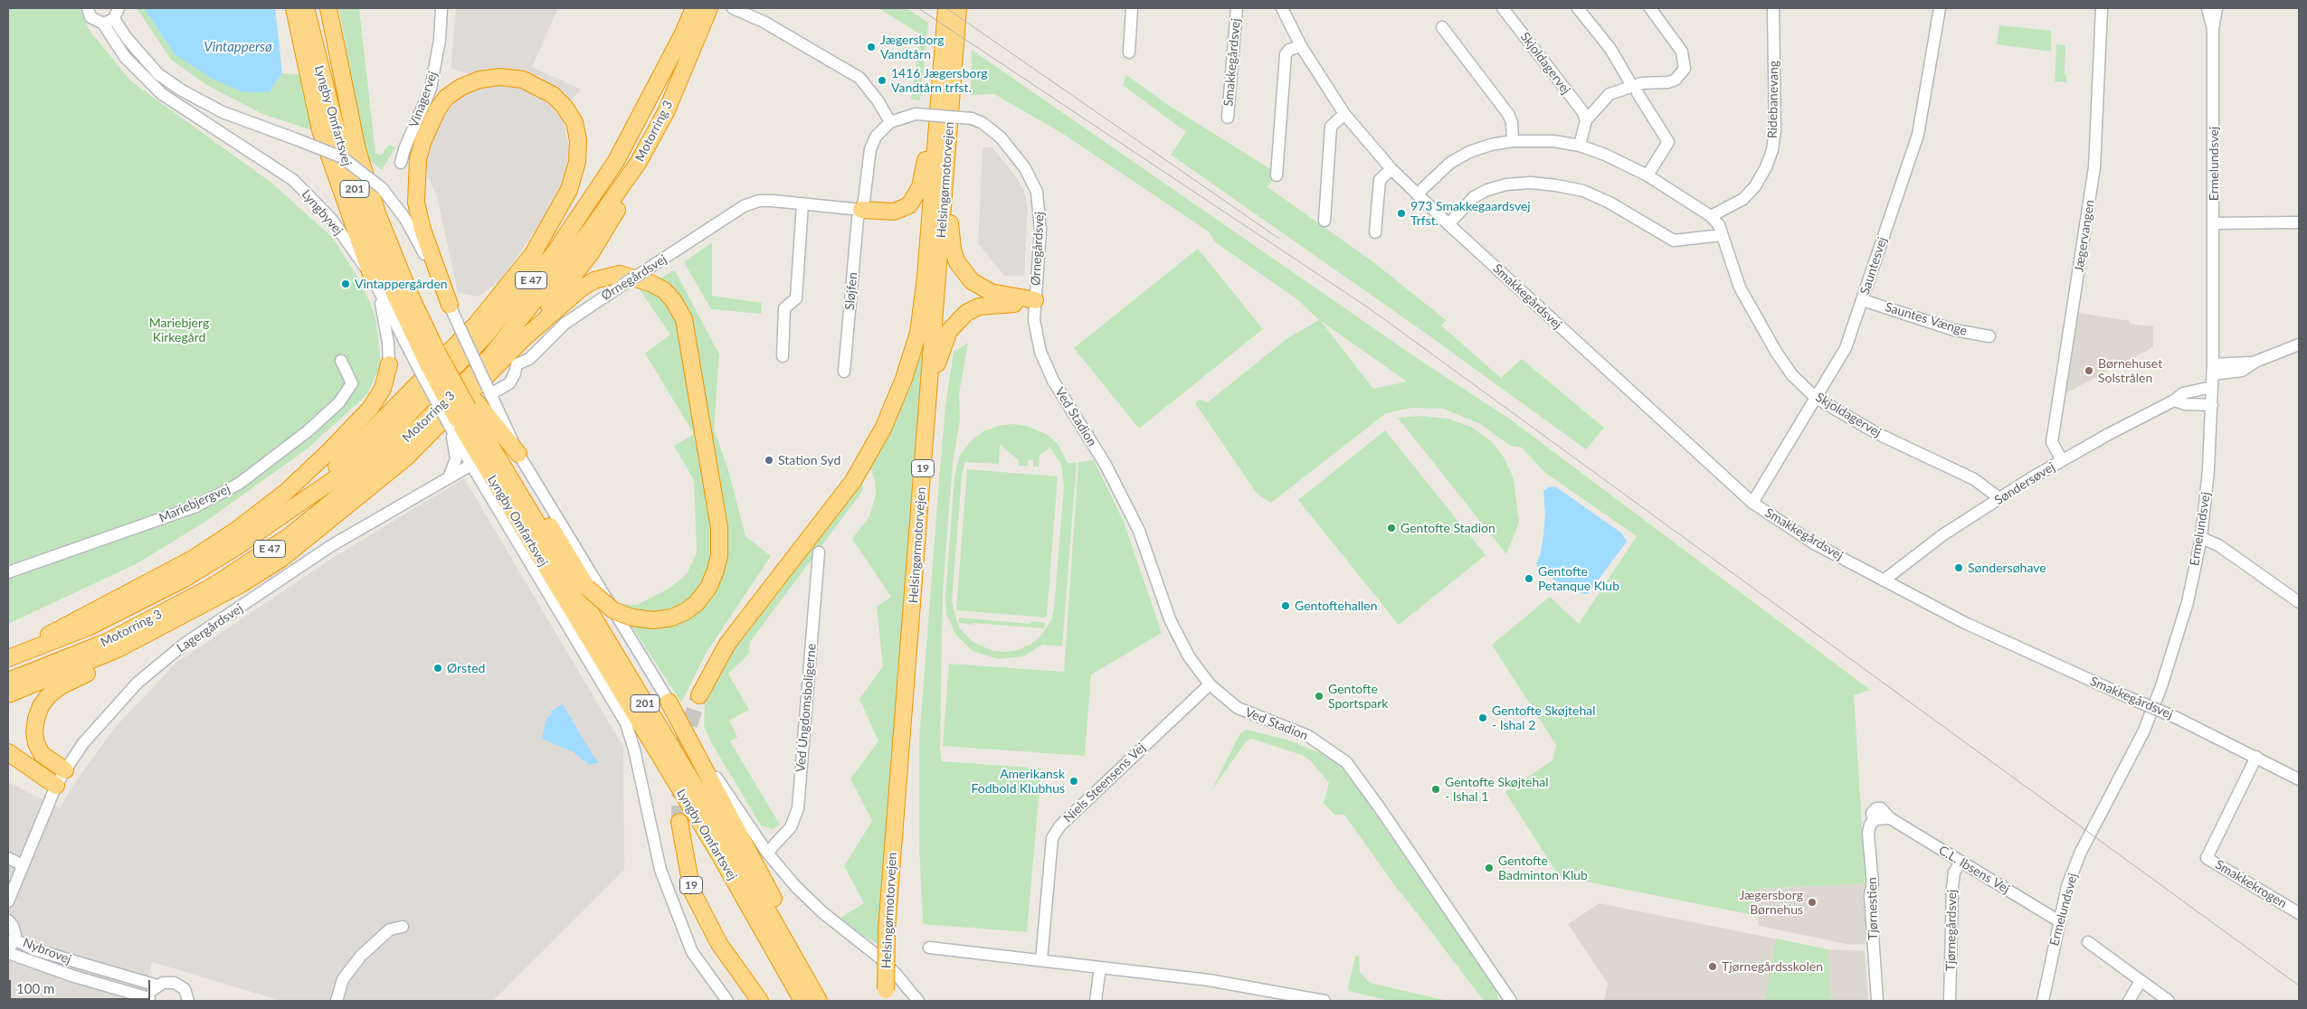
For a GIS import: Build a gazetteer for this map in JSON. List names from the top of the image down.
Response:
{
  "streets": {
    "highway": [
      "Lyngby Omfartsvej",
      "Motorring 3",
      "Helsingørmotorvejen",
      "201",
      "E 47",
      "19"
    ],
    "street": [
      "Smakkegårdsvej",
      "Skjoldagervej",
      "Vinagervej",
      "Ridebanevang",
      "Ermelundsvej",
      "Lyngbyvej",
      "Jægervangen",
      "Ørnegårdsvej",
      "Sauntesvej",
      "Sløjfen",
      "Sauntes Vænge",
      "Ved Stadion",
      "Søndersøvej",
      "Mariebjergvej",
      "Lagergårdsvej",
      "Ved Ungdomsboligerne",
      "Niels Steensens Vej",
      "C.L. Ibsens Vej",
      "Smakkekrogen",
      "Tjørnestien",
      "Tjørnegårdsvej",
      "Nybrovej"
    ]
  },
  "crossings": [
    ["Smakkegårdsvej", "Skjoldagervej"],
    ["Smakkegårdsvej", "Sauntesvej"],
    ["Smakkegårdsvej", "Søndersøvej"],
    ["Smakkegårdsvej", "Smakkekrogen"],
    ["Skjoldagervej", "Ridebanevang"],
    ["Skjoldagervej", "Sauntesvej"],
    ["Skjoldagervej", "Søndersøvej"],
    ["Lyngby Omfartsvej", "201"],
    ["Lyngby Omfartsvej", "Lyngbyvej"],
    ["Ermelundsvej", "Søndersøvej"],
    ["Ermelundsvej", "C.L. Ibsens Vej"],
    ["201", "Lyngbyvej"],
    ["Lyngbyvej", "Lagergårdsvej"],
    ["Jægervangen", "Søndersøvej"],
    ["Ørnegårdsvej", "Sløjfen"],
    ["Ørnegårdsvej", "Ved Stadion"],
    ["Sauntesvej", "Sauntes Vænge"],
    ["Ved Stadion", "Niels Steensens Vej"],
    ["C.L. Ibsens Vej", "Tjørnestien"],
    ["C.L. Ibsens Vej", "Tjørnegårdsvej"]
  ],
  "water": ["Vintappersø"],
  "parks": ["Mariebjerg Kirkegård"],
  "places": [
    "Jægersborg Vandtårn",
    "1416 Jægersborg Vandtårn trfst.",
    "973 Smakkegaardsvej Trfst.",
    "Vintappergården",
    "Børnehuset Solstrålen",
    "Station Syd",
    "Gentofte Stadion",
    "Søndersøhave",
    "Gentofte Petanque Klub",
    "Gentoftehallen",
    "Ørsted",
    "Gentofte Sportspark",
    "Gentofte Skøjtehal - Ishal 2",
    "Amerikansk Fodbold Klubhus",
    "Gentofte Skøjtehal - Ishal 1",
    "Gentofte Badminton Klub",
    "Jægersborg Børnehus",
    "Tjørnegårdsskolen"
  ],
  "scale_bar": "100 m"
}
